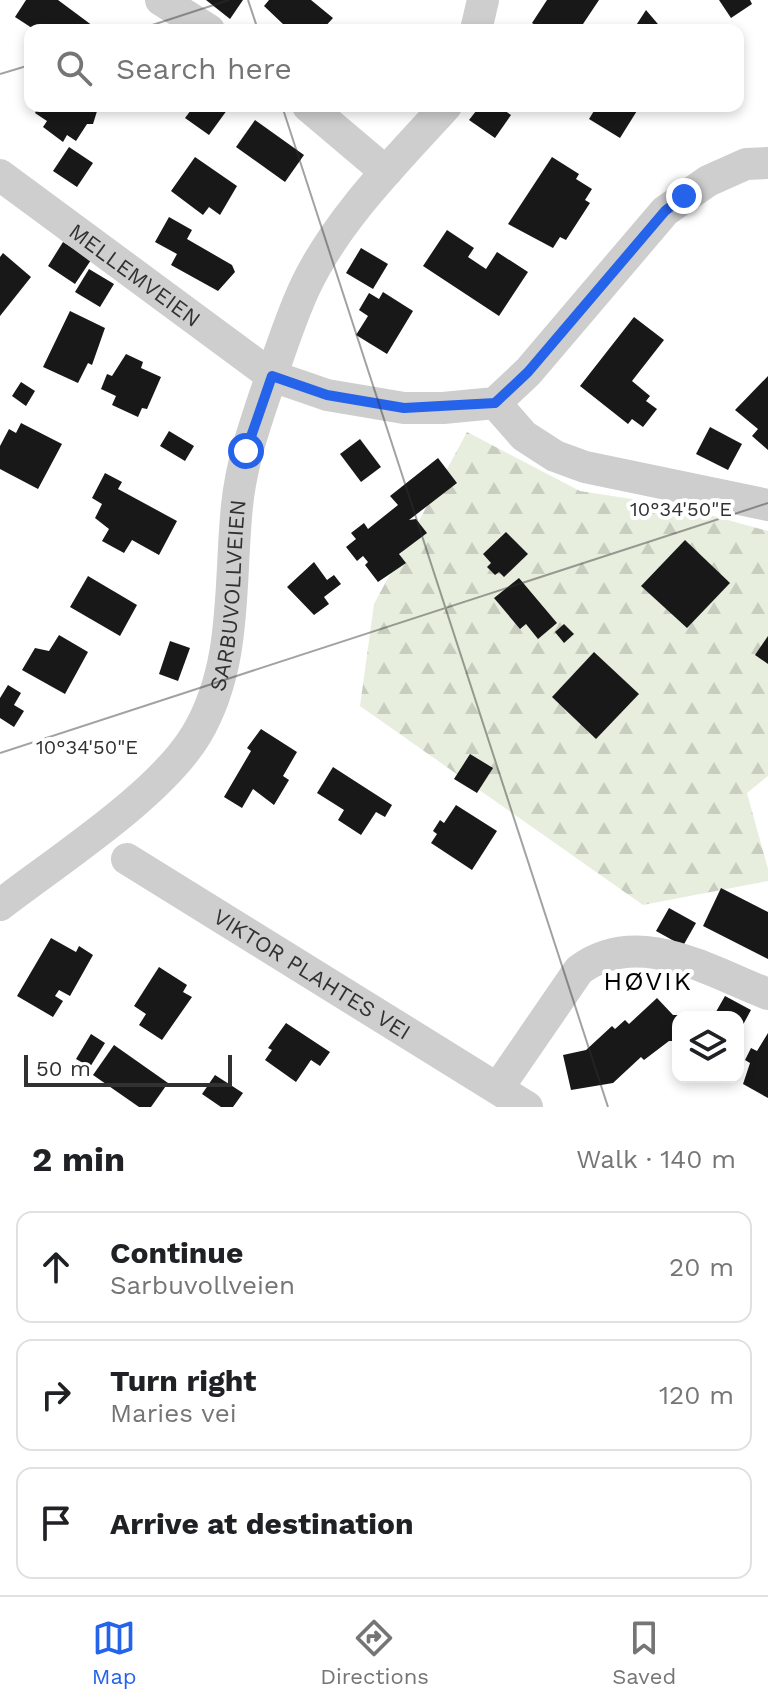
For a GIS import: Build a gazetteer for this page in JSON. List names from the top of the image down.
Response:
{
  "streets": {
    "street": ["MELLEMVEIEN", "SARBUVOLLVEIEN", "VIKTOR PLAHTES VEI"]
  },
  "crossings": [
    ["MELLEMVEIEN", "SARBUVOLLVEIEN"]
  ],
  "districts": ["HØVIK"],
  "scale_bar": "50 m",
  "page": {
    "search": "Search here",
    "scale": "50 m",
    "heading": ["2 min", "Walk · 140 m"],
    "list": [
      ["Continue", "Sarbuvollveien", "20 m"],
      ["Turn right", "Maries vei", "120 m"],
      "Arrive at destination"
    ],
    "nav": ["Map", "Directions", "Saved"]
  },
  "coordinates": ["10°34'50\"E"]
}
